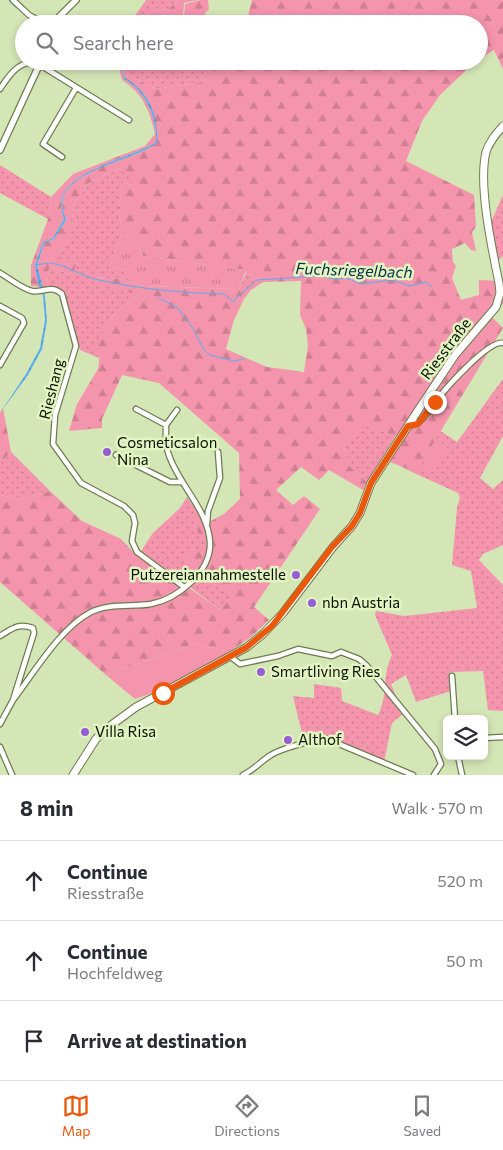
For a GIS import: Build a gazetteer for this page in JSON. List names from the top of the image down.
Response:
{
  "streets": {
    "main road": ["Riesstraße"],
    "street": ["Rieshang"]
  },
  "water": ["Fuchsriegelbach"],
  "places": [
    "Cosmeticsalon Nina",
    "Putzereiannahmestelle",
    "nbn Austria",
    "Smartliving Ries",
    "Villa Risa",
    "Althof"
  ],
  "page": {
    "search": "Search here",
    "heading": ["8 min", "Walk · 570 m"],
    "list": [
      ["Continue", "Riesstraße", "520 m"],
      ["Continue", "Hochfeldweg", "50 m"],
      "Arrive at destination"
    ],
    "nav": ["Map", "Directions", "Saved"]
  }
}
